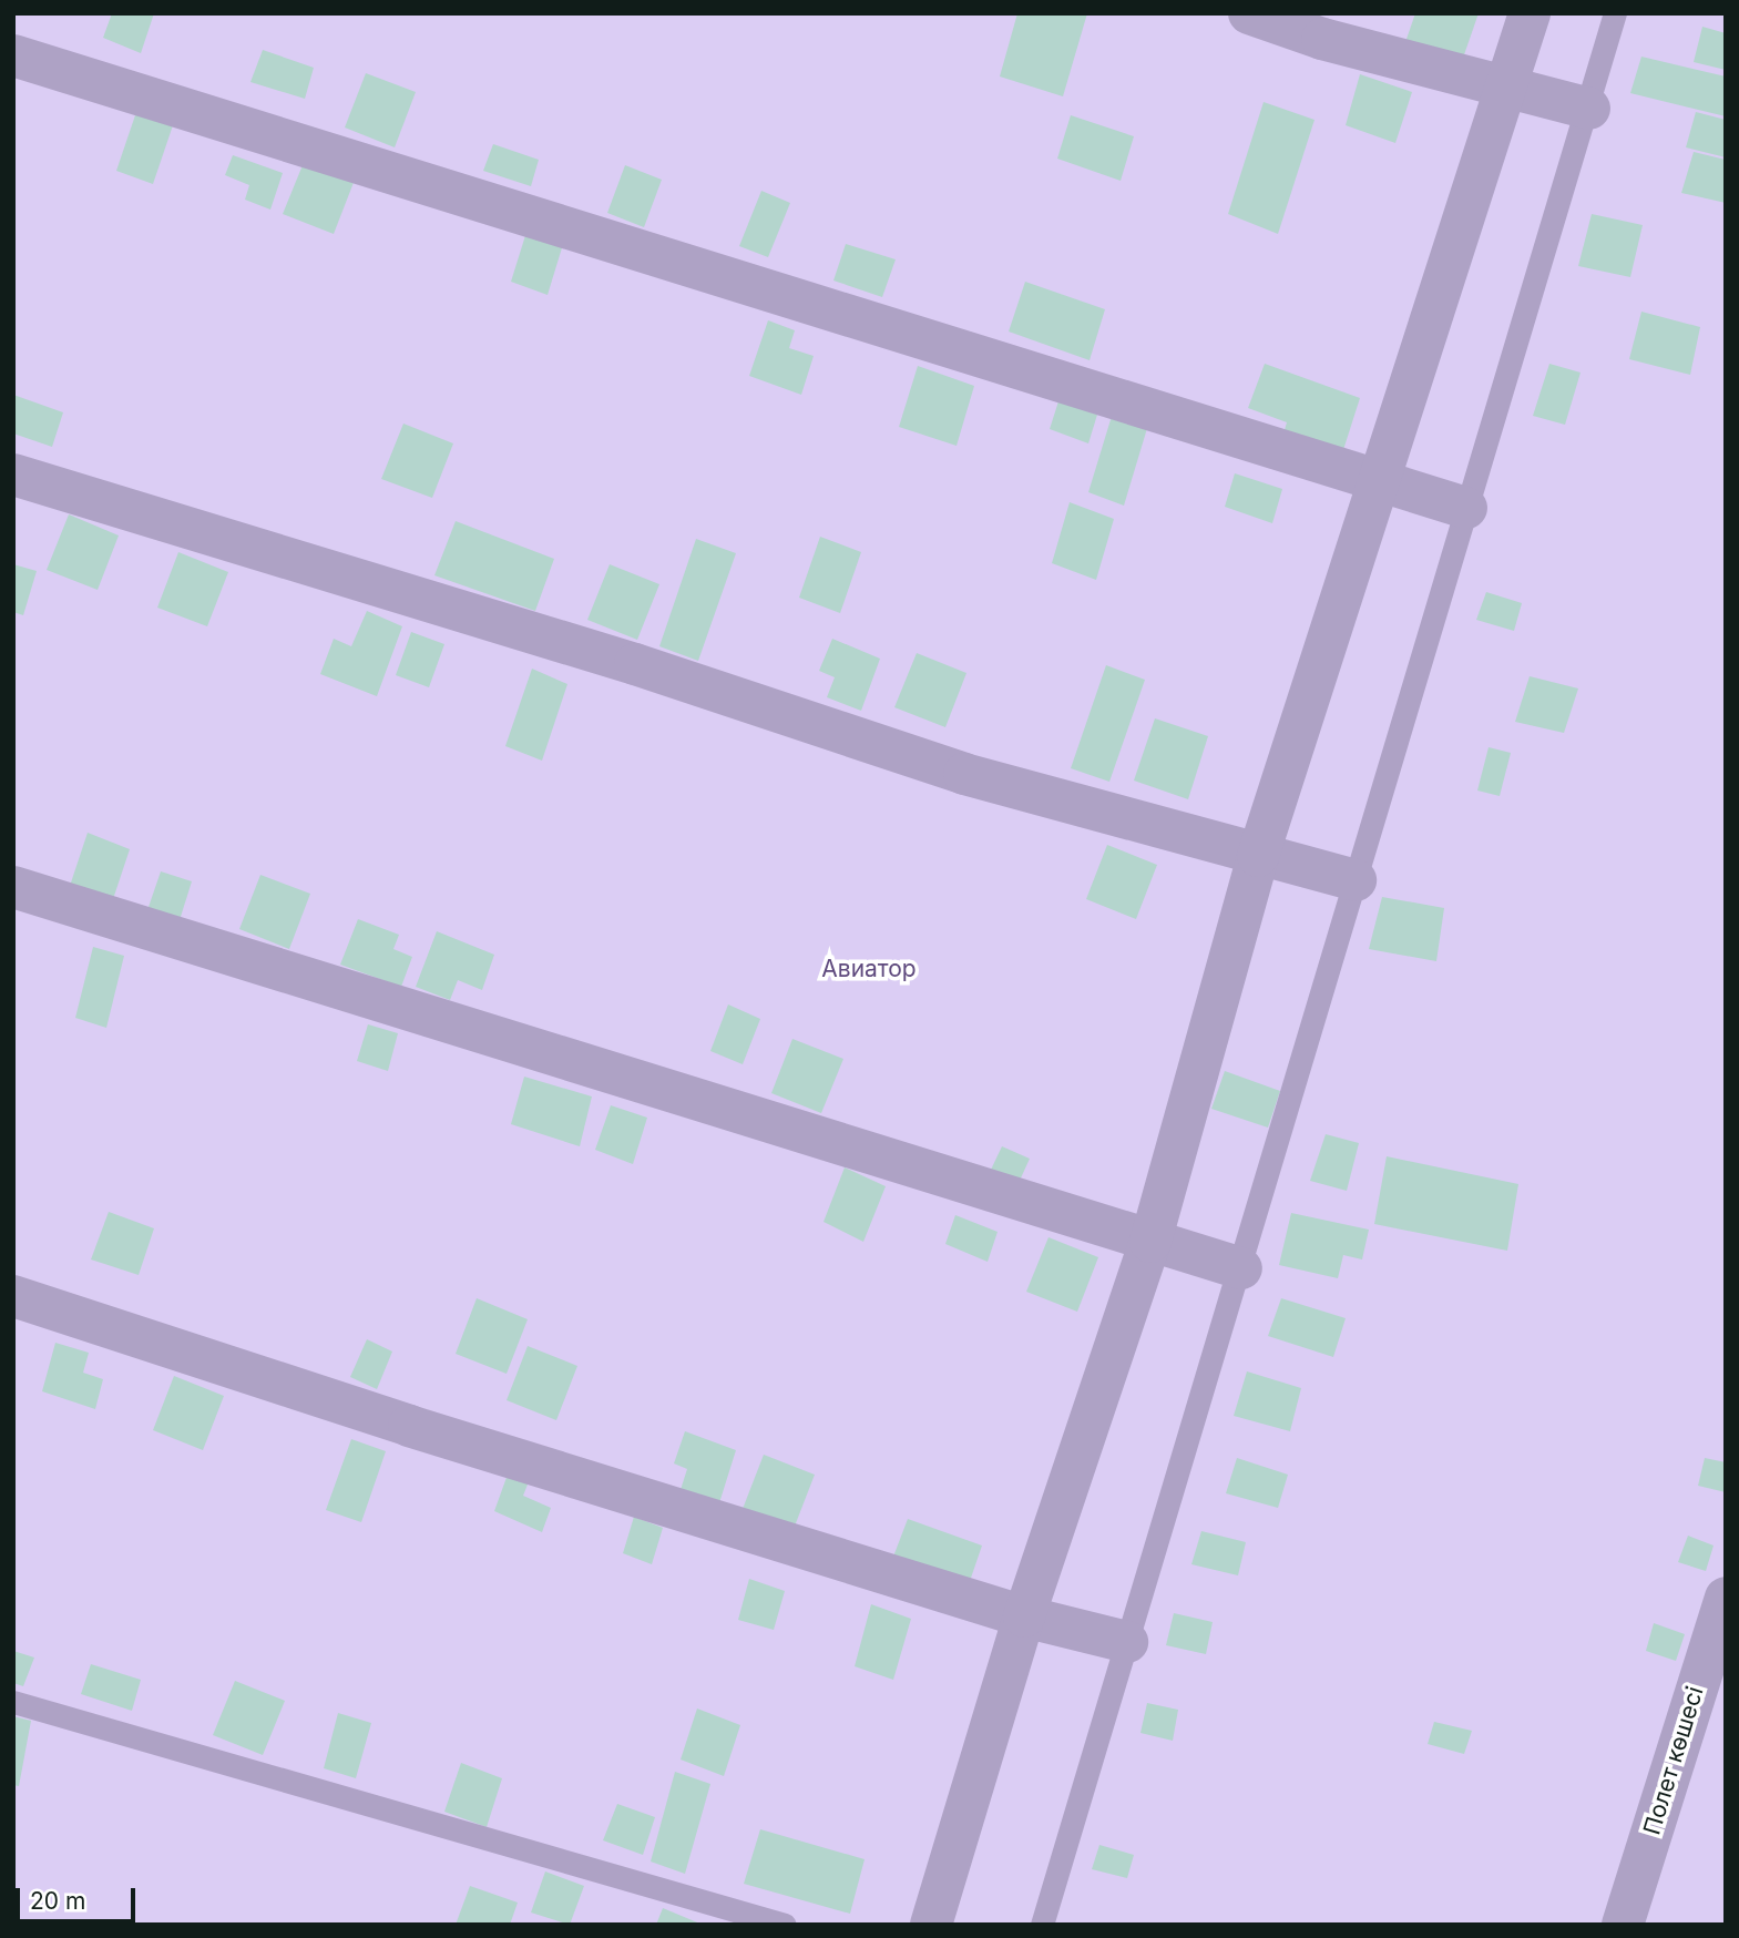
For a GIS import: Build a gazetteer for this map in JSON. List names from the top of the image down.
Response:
{
  "streets": {
    "street": ["Полет көшесі"]
  },
  "parks": ["Авиатор"],
  "scale_bar": "20 m"
}
